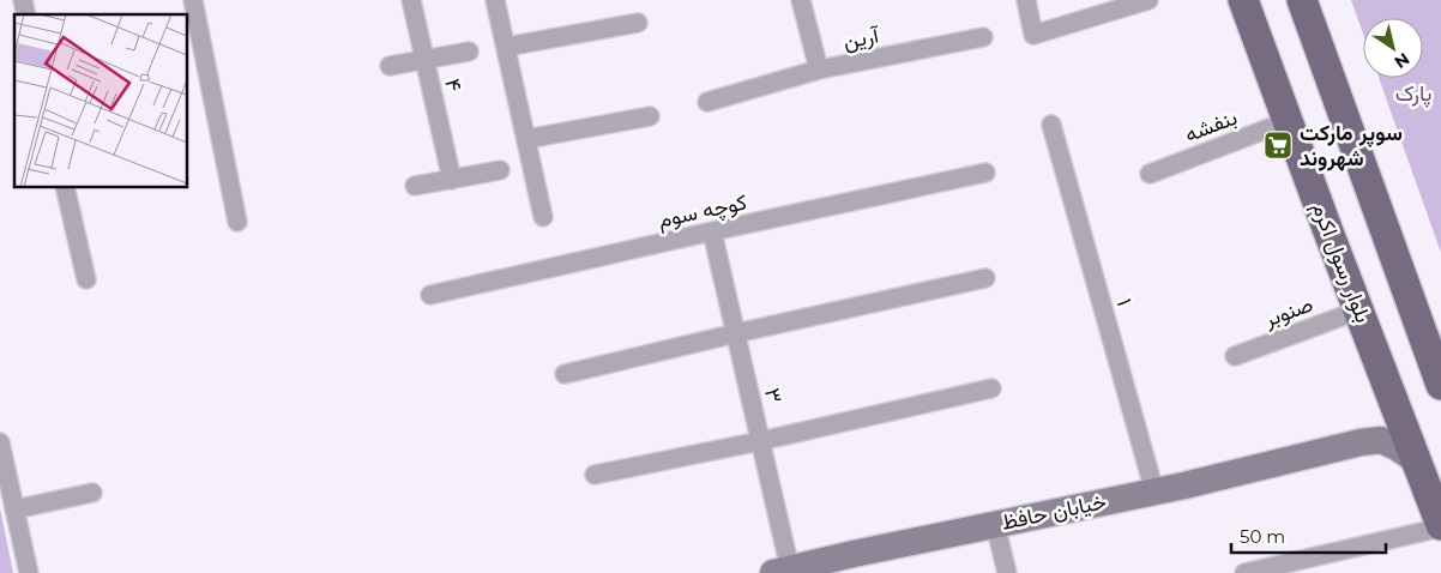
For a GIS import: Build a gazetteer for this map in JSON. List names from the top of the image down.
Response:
{
  "streets": {
    "main road": ["بلوار رسول اکرم"],
    "street": [
      "آرین",
      "۴",
      "بنفشه",
      "کوچه سوم",
      "۱",
      "صنوبر",
      "۳",
      "خیابان حافظ"
    ]
  },
  "crossings": [
    ["بنفشه", "بلوار رسول اکرم"],
    ["کوچه سوم", "۳"],
    ["بلوار رسول اکرم", "صنوبر"],
    ["۱", "خیابان حافظ"],
    ["۳", "خیابان حافظ"]
  ],
  "parks": ["پارک"],
  "places": {
    "supermarket": ["سوپر مارکت شهروند"]
  },
  "scale_bar": "50 m",
  "north": "bottom right"
}
